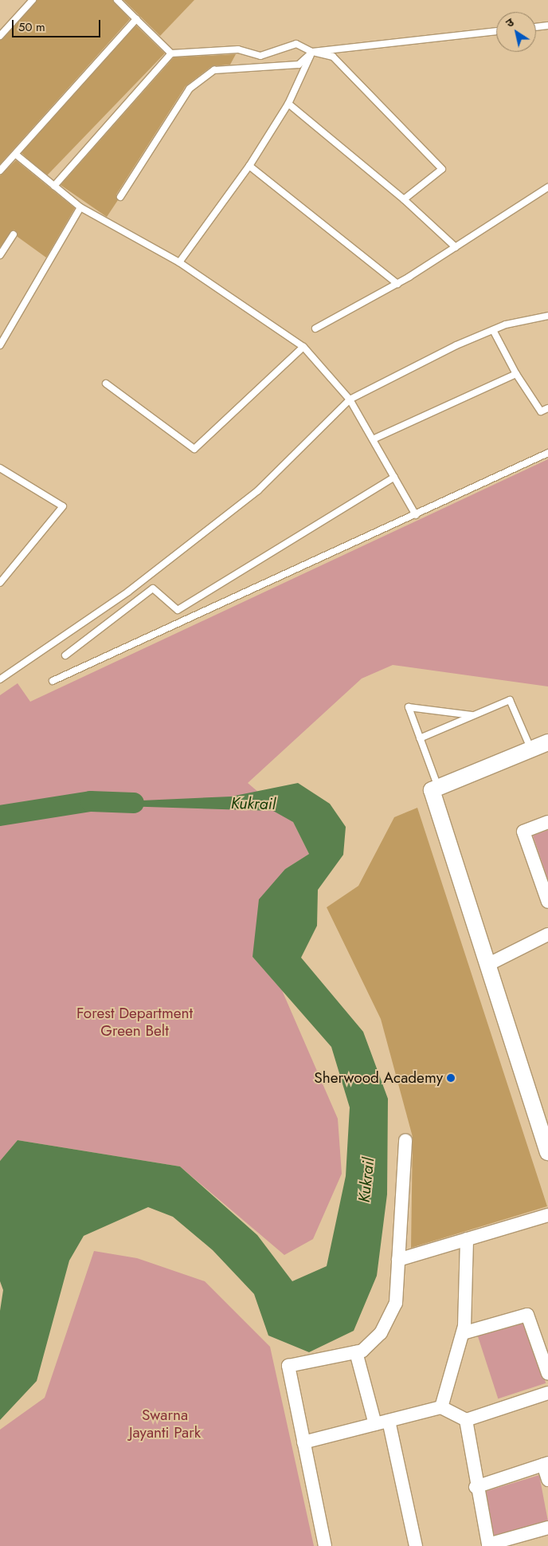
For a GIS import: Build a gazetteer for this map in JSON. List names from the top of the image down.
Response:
{
  "water": ["Kukrail"],
  "parks": ["Forest Department Green Belt", "Swarna Jayanti Park"],
  "places": ["Sherwood Academy"],
  "scale_bar": "50 m",
  "north": "top left"
}
